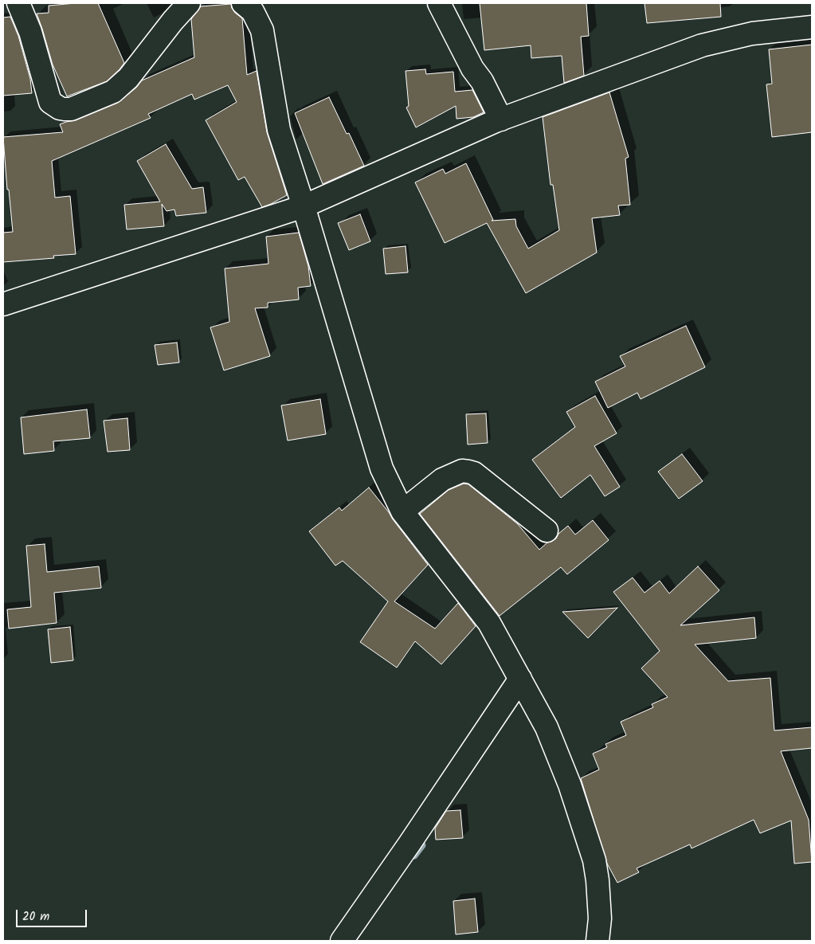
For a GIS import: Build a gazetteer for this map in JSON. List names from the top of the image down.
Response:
{
  "scale_bar": "20 m"
}
